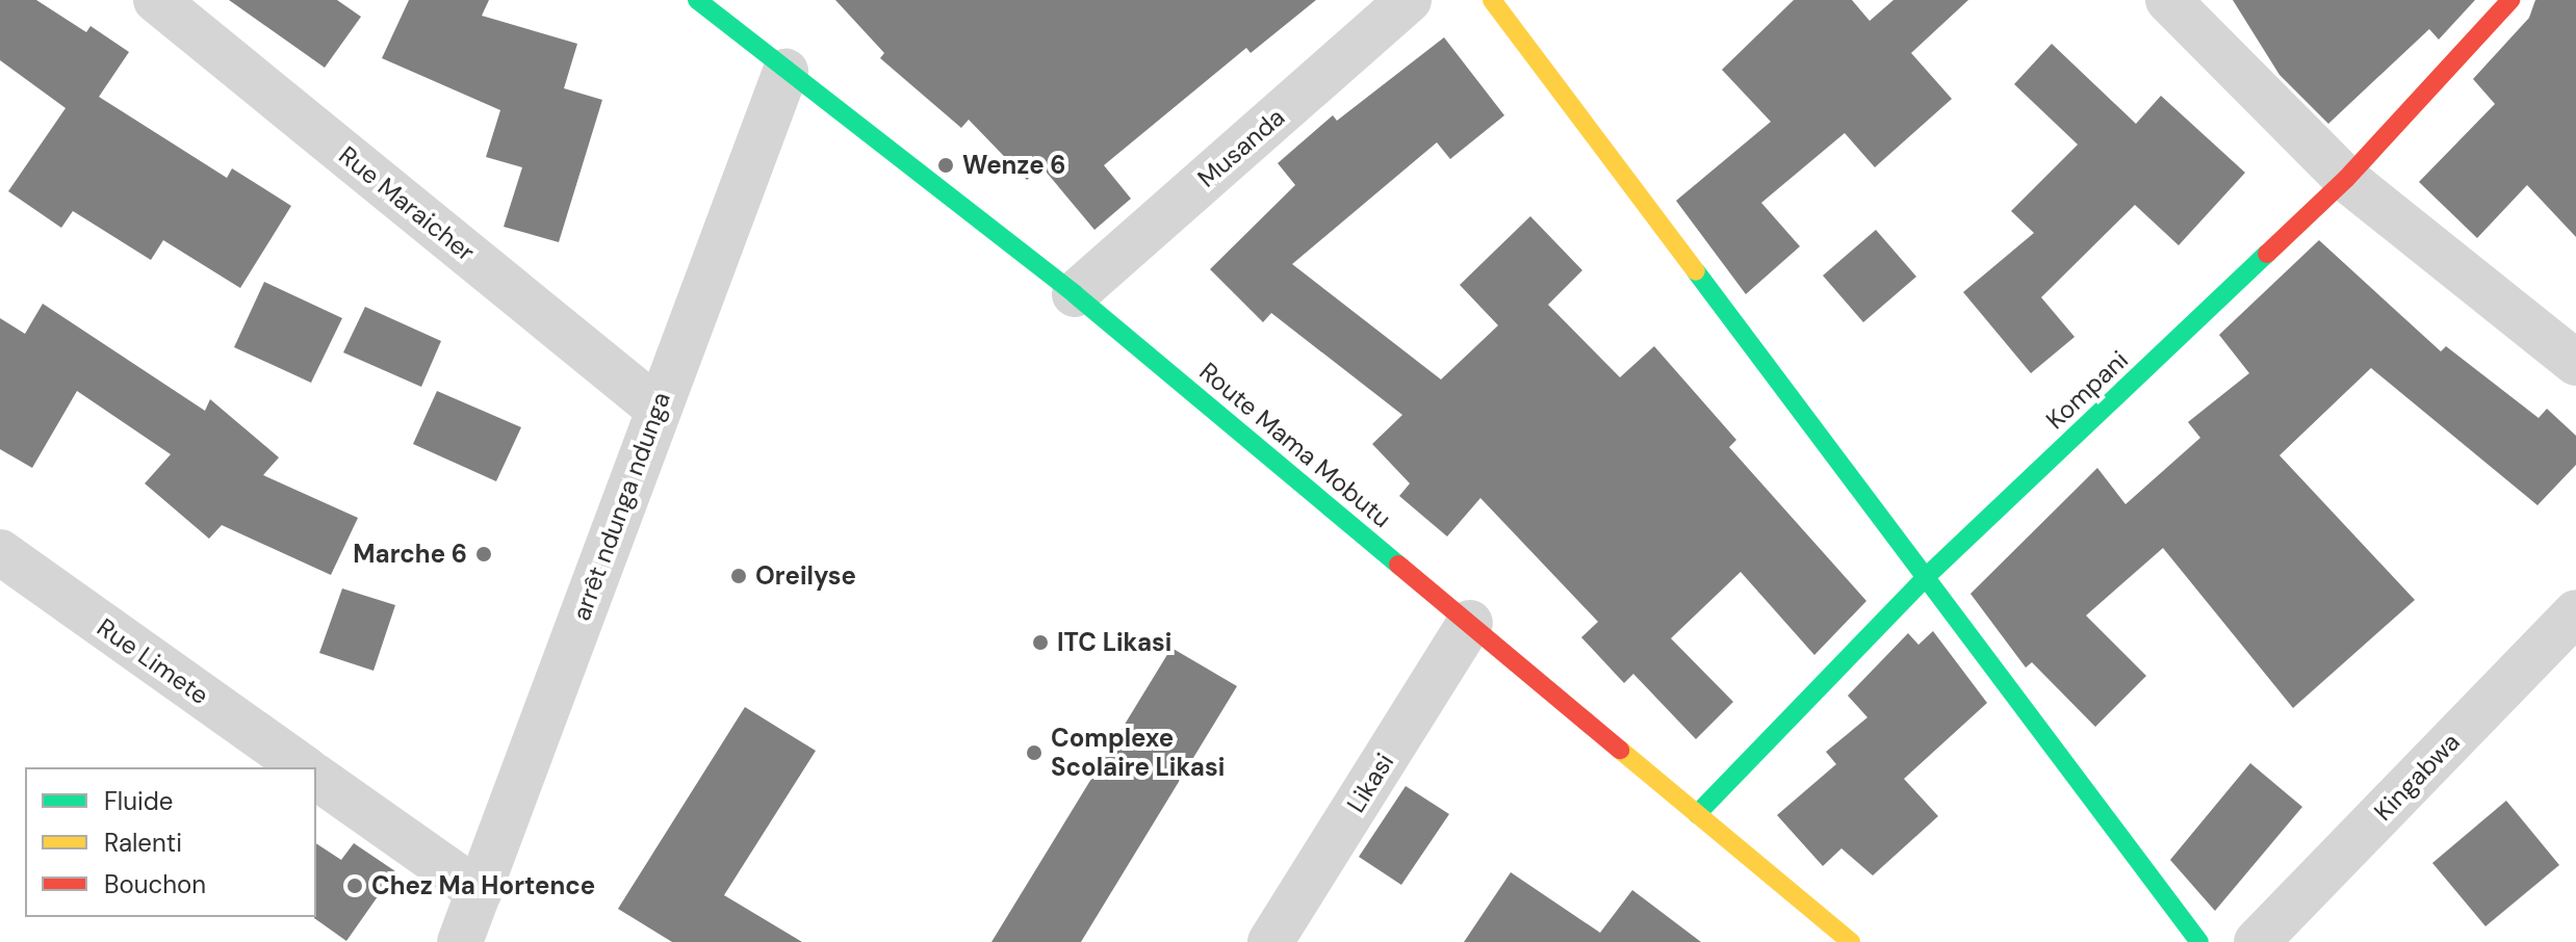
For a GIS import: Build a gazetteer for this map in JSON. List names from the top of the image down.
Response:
{
  "streets": {
    "street": [
      "Musanda",
      "Rue Maraicher",
      "Kompani",
      "Route Mama Mobutu",
      "arrêt ndunga ndunga",
      "Rue Limete",
      "Kingabwa",
      "Likasi"
    ]
  },
  "crossings": [
    ["Musanda", "Route Mama Mobutu"],
    ["Rue Maraicher", "arrêt ndunga ndunga"],
    ["Kompani", "Route Mama Mobutu"],
    ["Route Mama Mobutu", "arrêt ndunga ndunga"],
    ["Route Mama Mobutu", "Likasi"]
  ],
  "places": [
    "Wenze 6",
    "Marche 6",
    "Oreilyse",
    "ITC Likasi",
    "Complexe Scolaire Likasi",
    "Chez Ma Hortence"
  ],
  "legend": ["Fluide", "Ralenti", "Bouchon"]
}
